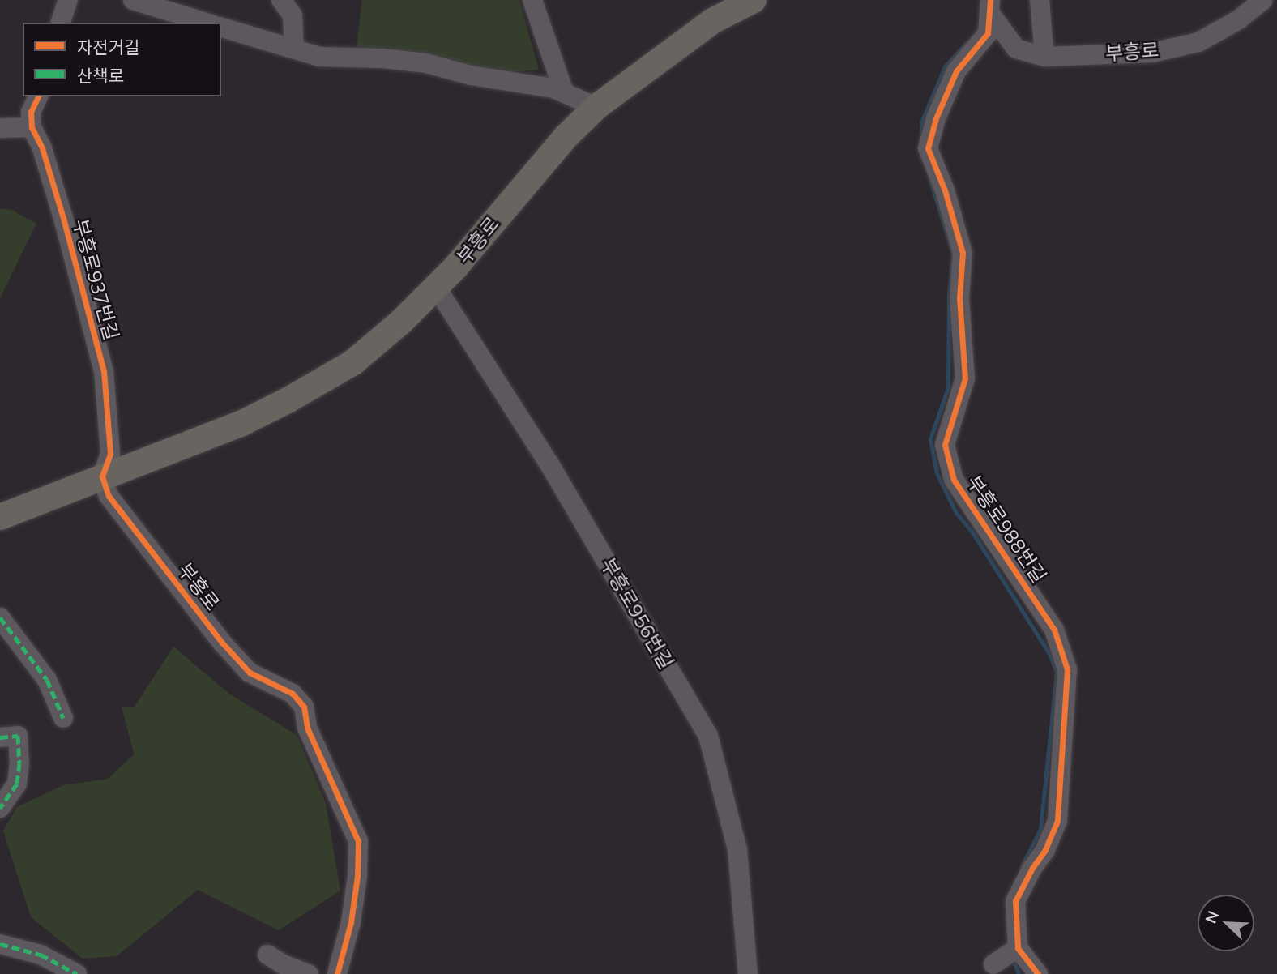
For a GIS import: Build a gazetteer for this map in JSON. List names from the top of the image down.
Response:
{
  "streets": {
    "main road": ["부흥로"],
    "street": ["부흥로937번길", "부흥로988번길", "부흥로956번길"]
  },
  "crossings": [
    ["부흥로", "부흥로937번길"],
    ["부흥로", "부흥로988번길"],
    ["부흥로", "부흥로956번길"]
  ],
  "legend": ["자전거길", "산책로"],
  "north": "top left"
}
